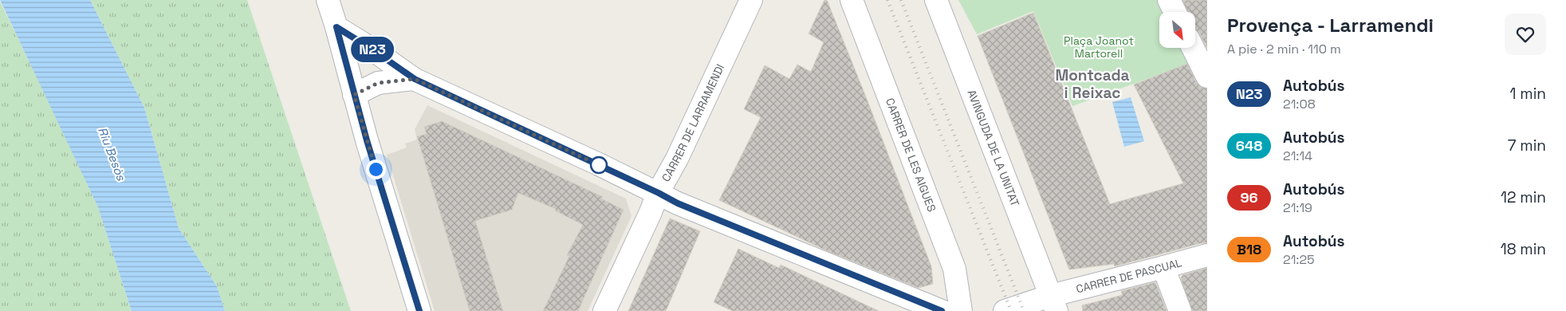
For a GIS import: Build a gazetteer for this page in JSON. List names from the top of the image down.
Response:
{
  "streets": {
    "street": [
      "CARRER DE LARRAMENDI",
      "AVINGUDA DE LA UNITAT",
      "CARRER DE LES AIGUES",
      "CARRER DE PASCUAL"
    ]
  },
  "crossings": [
    ["AVINGUDA DE LA UNITAT", "CARRER DE PASCUAL"]
  ],
  "districts": ["Montcada i Reixac"],
  "water": ["Riu Besòs"],
  "parks": ["Plaça Joanot Martorell"],
  "lines": ["bus line N23"],
  "north": "bottom right",
  "page": {
    "on_map": "N23",
    "heading": ["Provença - Larramendi", "A pie · 2 min · 110 m"],
    "list": [
      {
        "mark": "N23",
        "name": "Autobús",
        "note": "21:08",
        "value": "1 min"
      },
      {
        "mark": "648",
        "name": "Autobús",
        "note": "21:14",
        "value": "7 min"
      },
      {
        "mark": "96",
        "name": "Autobús",
        "note": "21:19",
        "value": "12 min"
      },
      {
        "mark": "B18",
        "name": "Autobús",
        "note": "21:25",
        "value": "18 min"
      }
    ]
  }
}
